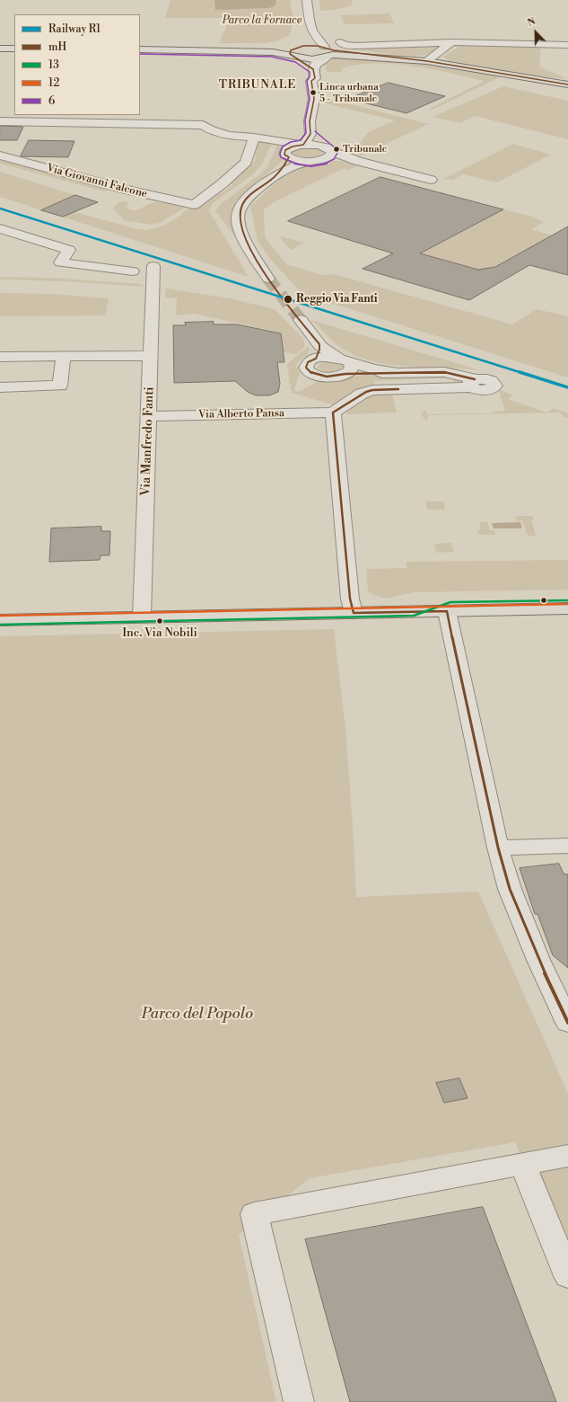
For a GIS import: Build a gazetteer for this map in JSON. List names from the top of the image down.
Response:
{
  "streets": {
    "street": ["Via Giovanni Falcone", "Via Alberto Pansa", "Via Manfredo Fanti"]
  },
  "crossings": [
    ["Via Alberto Pansa", "Via Manfredo Fanti"]
  ],
  "districts": ["TRIBUNALE"],
  "parks": ["Parco la Fornace", "Parco del Popolo"],
  "places": [
    "Linea urbana 5 - Tribunale",
    "Tribunale",
    "Reggio Via Fanti",
    "Inc. Via Nobili"
  ],
  "lines": [
    "transit line mH",
    "transit line 6",
    "rail line R1",
    "transit line 13",
    "transit line 12"
  ],
  "legend": [
    "Railway R1",
    "mH",
    "13",
    "12",
    "6"
  ],
  "north": "top left"
}
